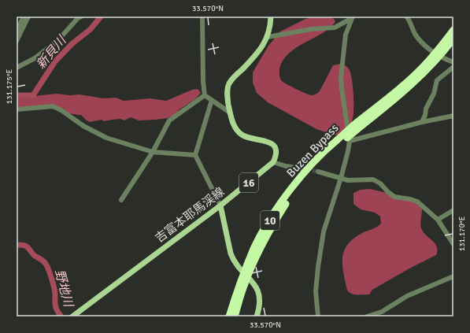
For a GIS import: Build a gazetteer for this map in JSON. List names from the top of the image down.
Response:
{
  "streets": {
    "highway": ["Buzen Bypass", "10"],
    "main road": ["16", "吉富本耶馬渓線"]
  },
  "water": ["新貝川", "野地川"],
  "coordinates": ["33.570°N", "131.175°E", "131.170°E"]
}
